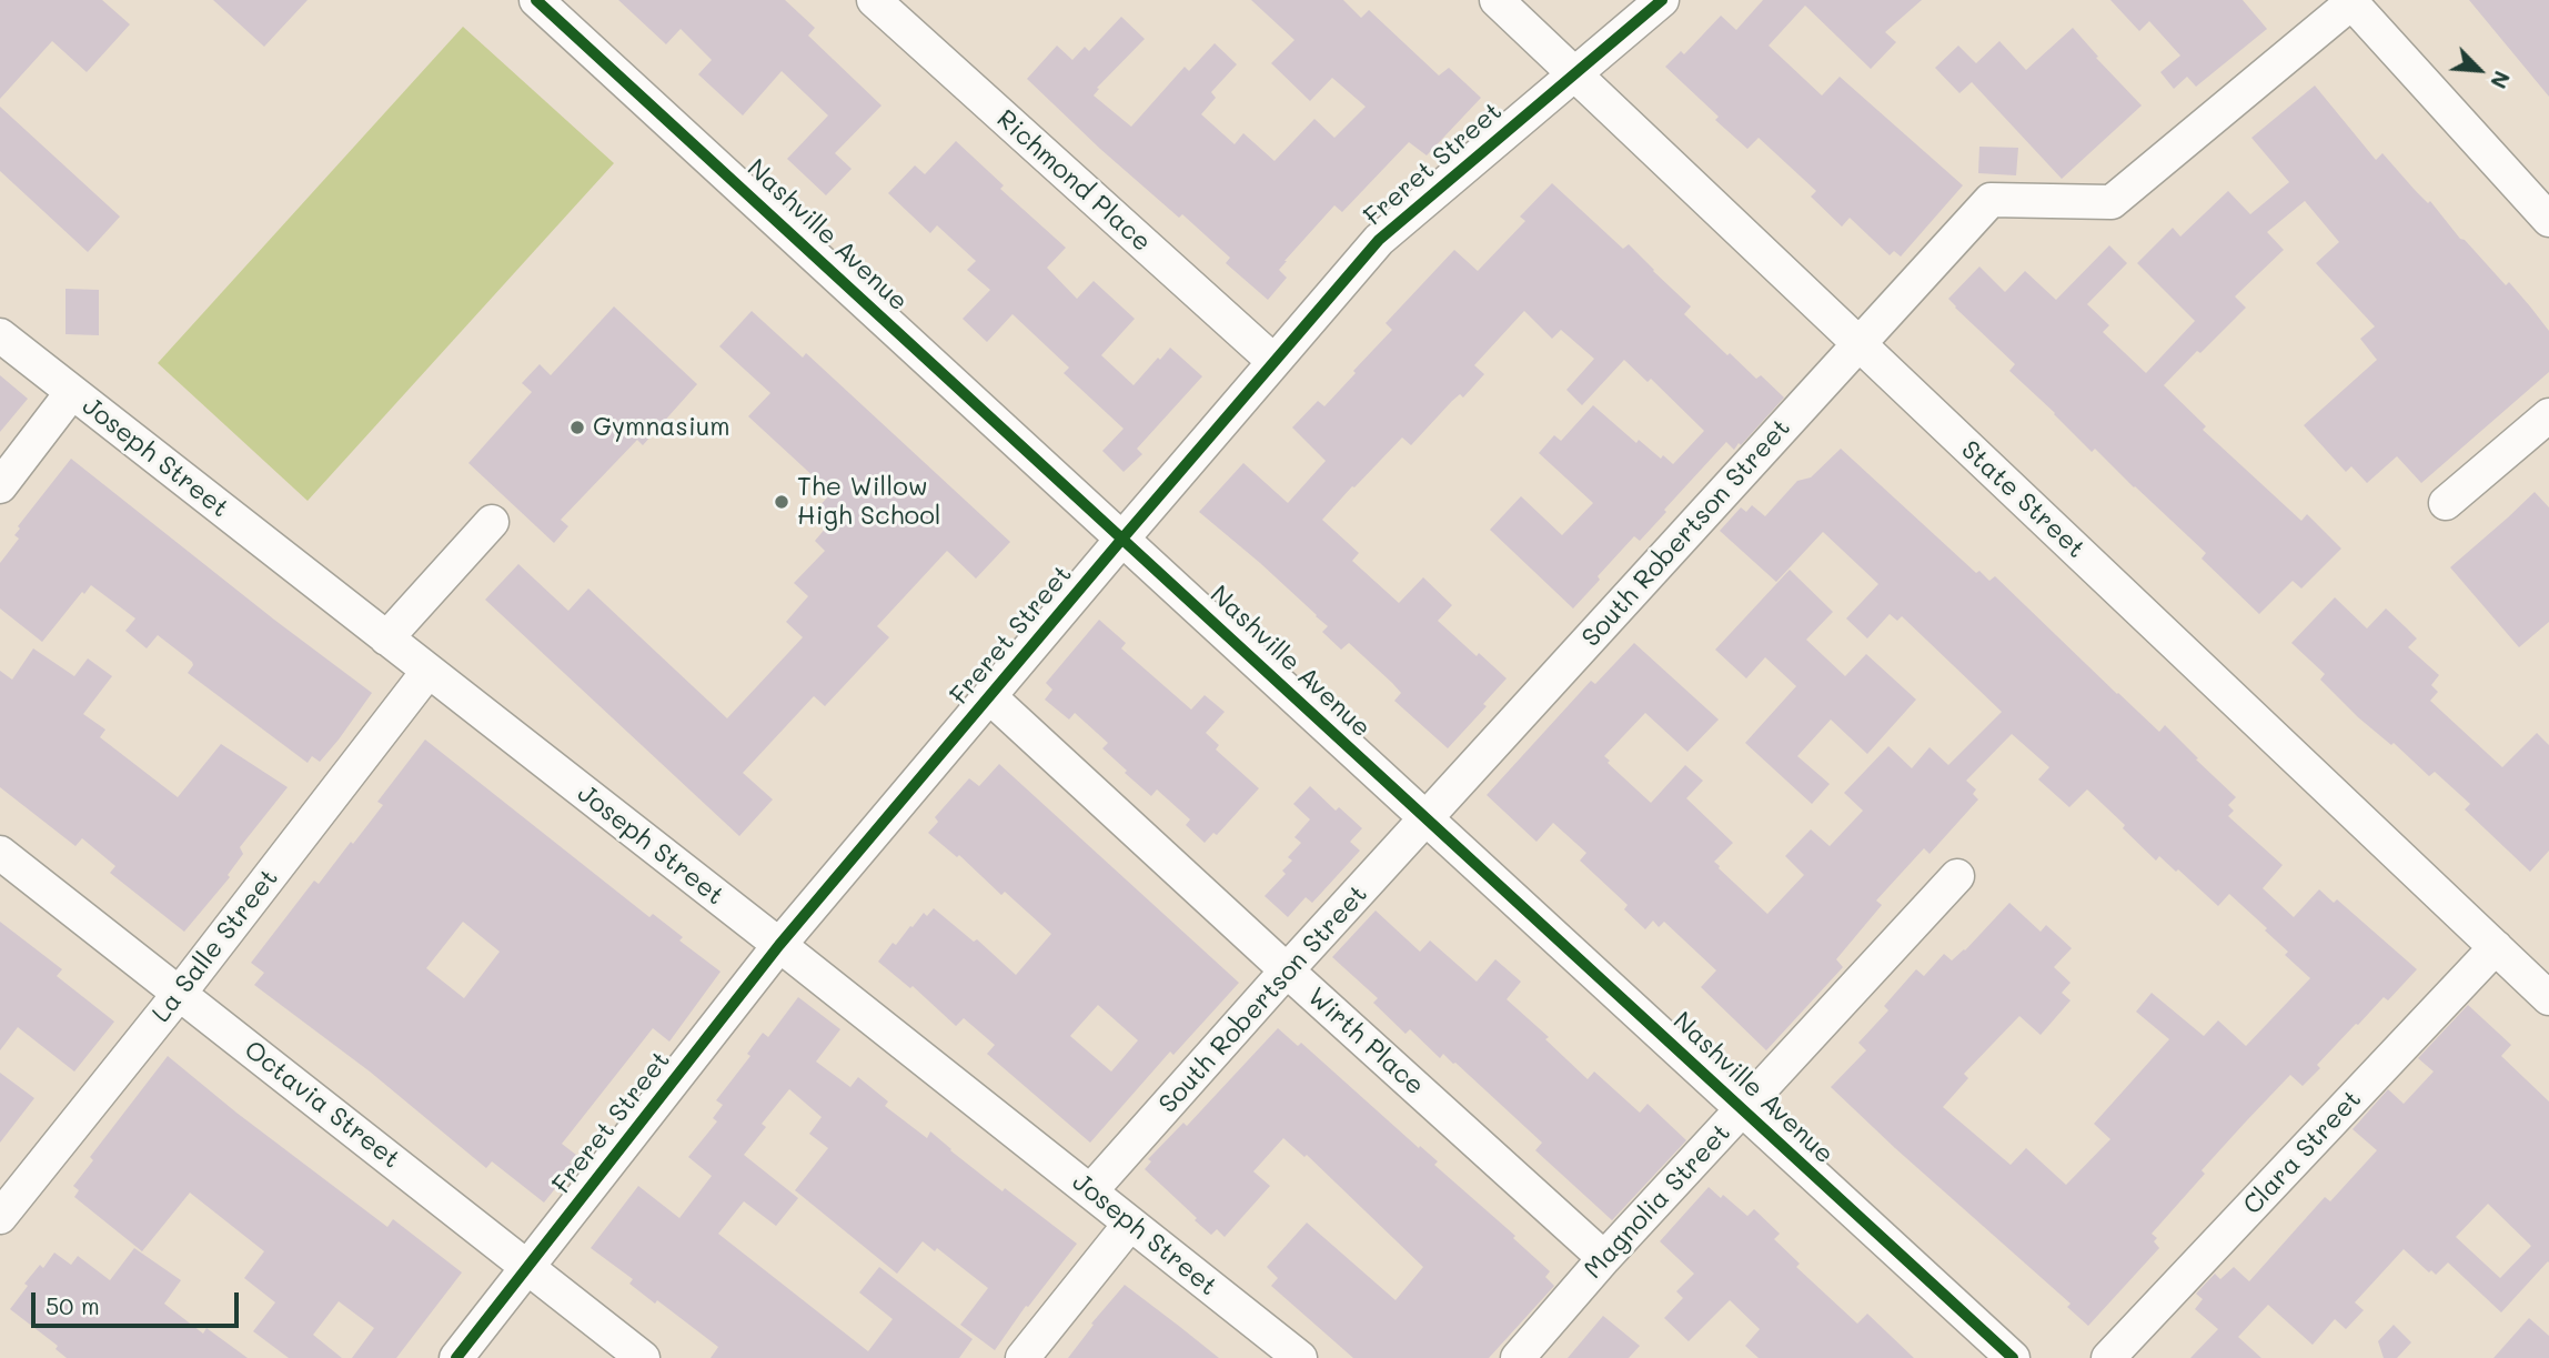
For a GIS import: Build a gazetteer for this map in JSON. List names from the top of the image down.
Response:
{
  "streets": {
    "street": [
      "Freret Street",
      "Richmond Place",
      "Nashville Avenue",
      "Joseph Street",
      "State Street",
      "South Robertson Street",
      "La Salle Street",
      "Wirth Place",
      "Octavia Street",
      "Clara Street",
      "Magnolia Street"
    ]
  },
  "crossings": [
    ["Freret Street", "Richmond Place"],
    ["Freret Street", "Nashville Avenue"],
    ["Freret Street", "Joseph Street"],
    ["Freret Street", "State Street"],
    ["Freret Street", "Wirth Place"],
    ["Freret Street", "Octavia Street"],
    ["Nashville Avenue", "South Robertson Street"],
    ["Nashville Avenue", "Magnolia Street"],
    ["Joseph Street", "South Robertson Street"],
    ["Joseph Street", "La Salle Street"],
    ["State Street", "South Robertson Street"],
    ["State Street", "Clara Street"],
    ["South Robertson Street", "Wirth Place"],
    ["La Salle Street", "Octavia Street"],
    ["Wirth Place", "Magnolia Street"]
  ],
  "places": ["Gymnasium", "The Willow High School"],
  "scale_bar": "50 m",
  "north": "bottom right"
}
